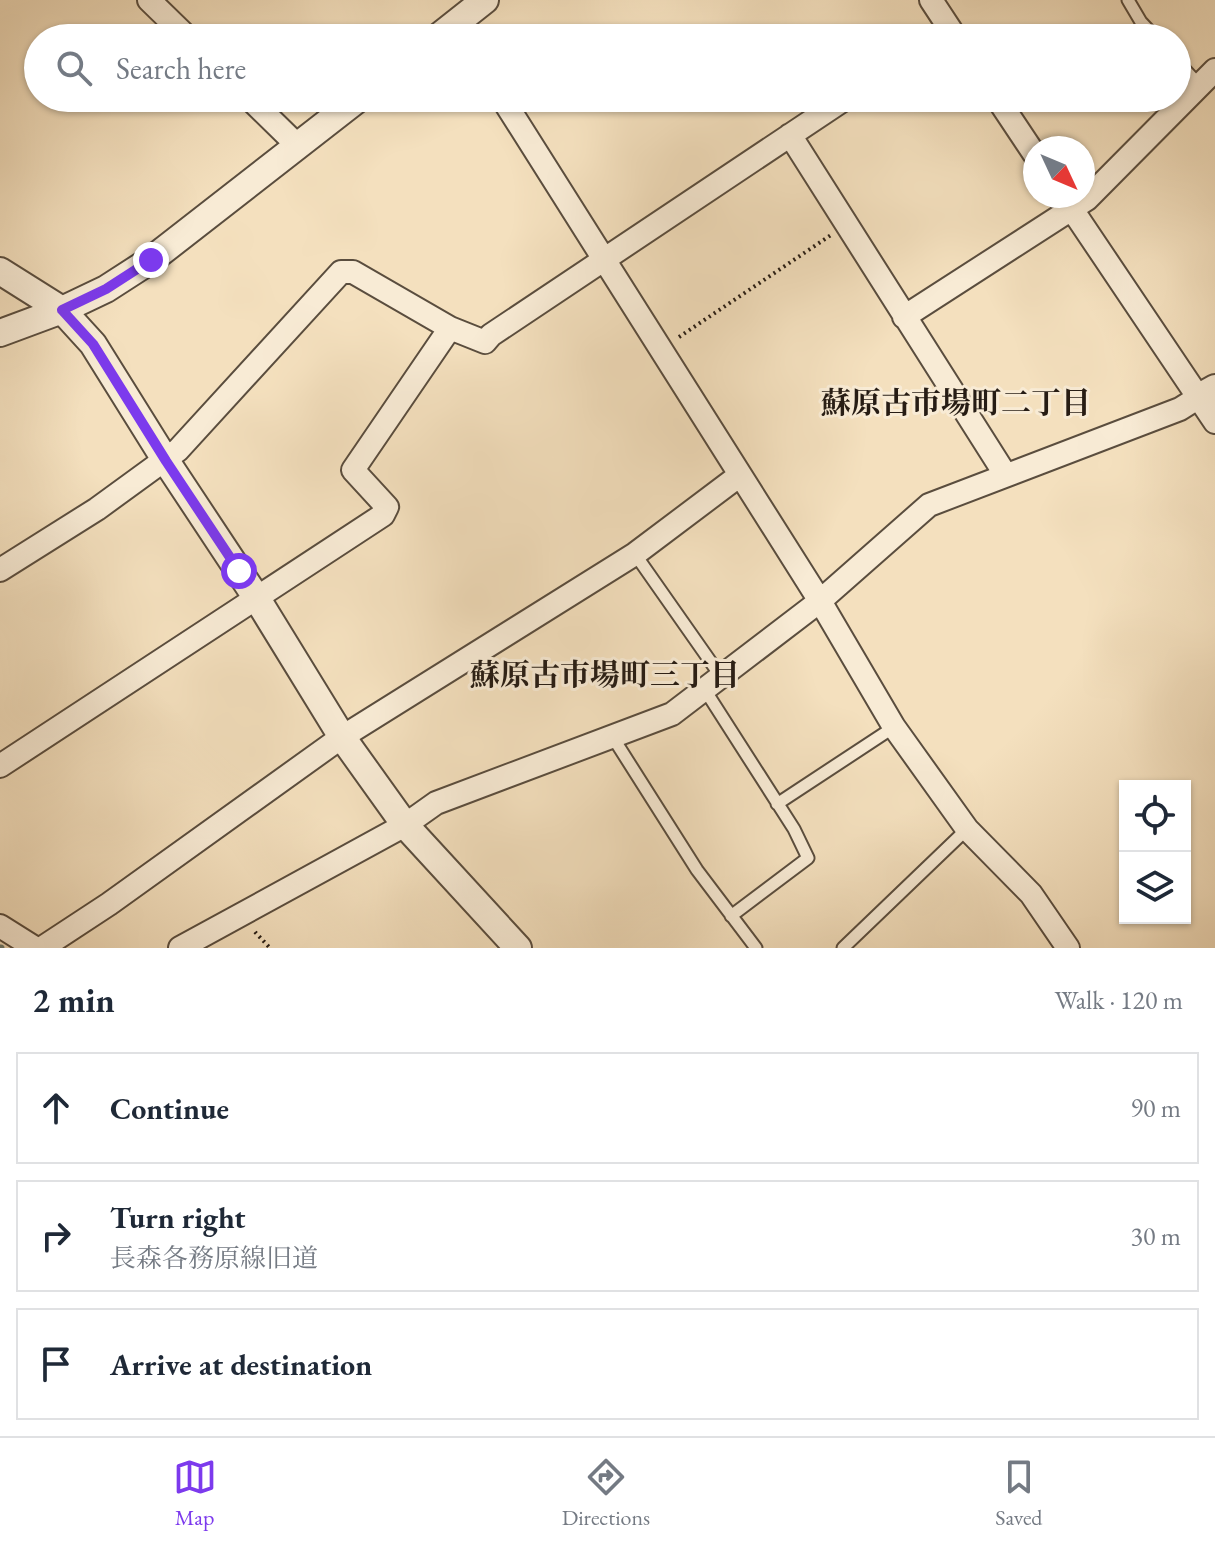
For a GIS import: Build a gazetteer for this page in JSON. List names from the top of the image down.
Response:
{
  "districts": ["蘇原古市場町二丁目", "蘇原古市場町三丁目"],
  "north": "bottom right",
  "page": {
    "search": "Search here",
    "heading": ["2 min", "Walk · 120 m"],
    "list": [
      ["Continue", "90 m"],
      ["Turn right", "長森各務原線旧道", "30 m"],
      "Arrive at destination"
    ],
    "nav": ["Map", "Directions", "Saved"]
  }
}
